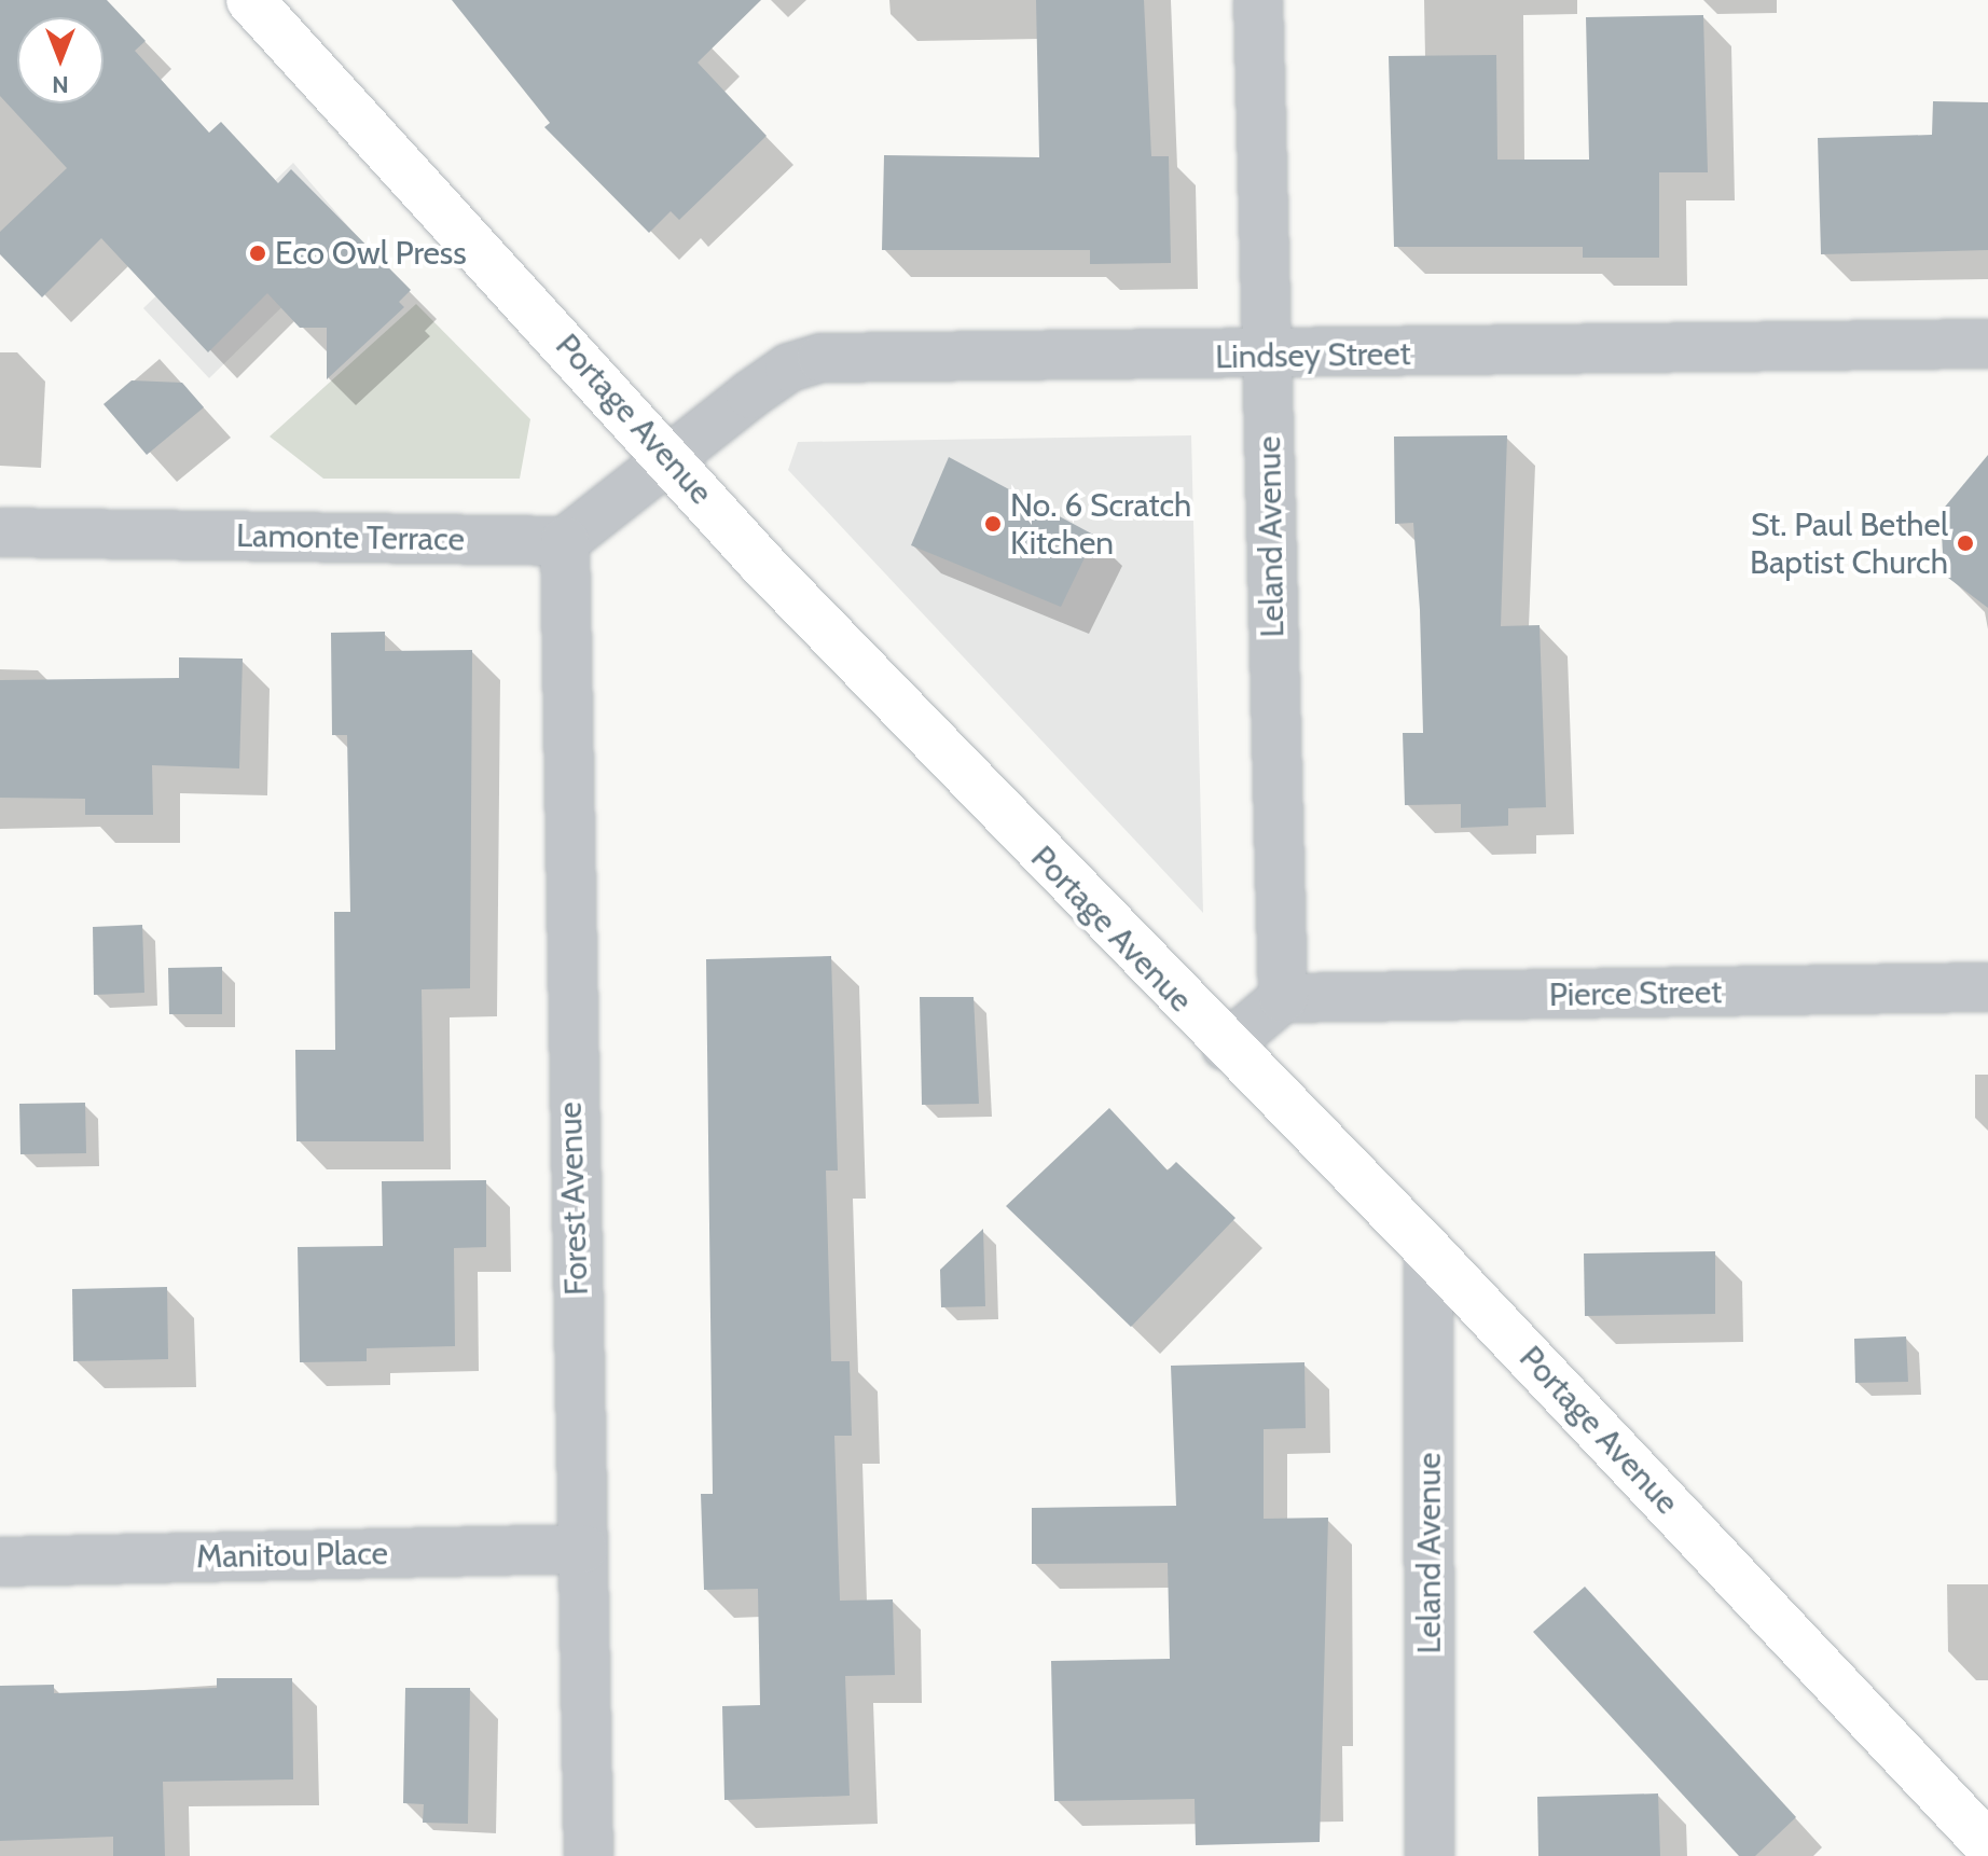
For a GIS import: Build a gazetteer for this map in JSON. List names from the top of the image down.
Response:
{
  "streets": {
    "main road": ["Portage Avenue"],
    "street": [
      "Lindsey Street",
      "Leland Avenue",
      "Lamonte Terrace",
      "Pierce Street",
      "Forest Avenue",
      "Manitou Place"
    ]
  },
  "crossings": [
    ["Lindsey Street", "Portage Avenue"],
    ["Lindsey Street", "Leland Avenue"],
    ["Portage Avenue", "Leland Avenue"],
    ["Leland Avenue", "Pierce Street"],
    ["Lamonte Terrace", "Forest Avenue"],
    ["Forest Avenue", "Manitou Place"]
  ],
  "places": ["Eco Owl Press", "No. 6 Scratch Kitchen", "St. Paul Bethel Baptist Church"],
  "north": "bottom"
}
